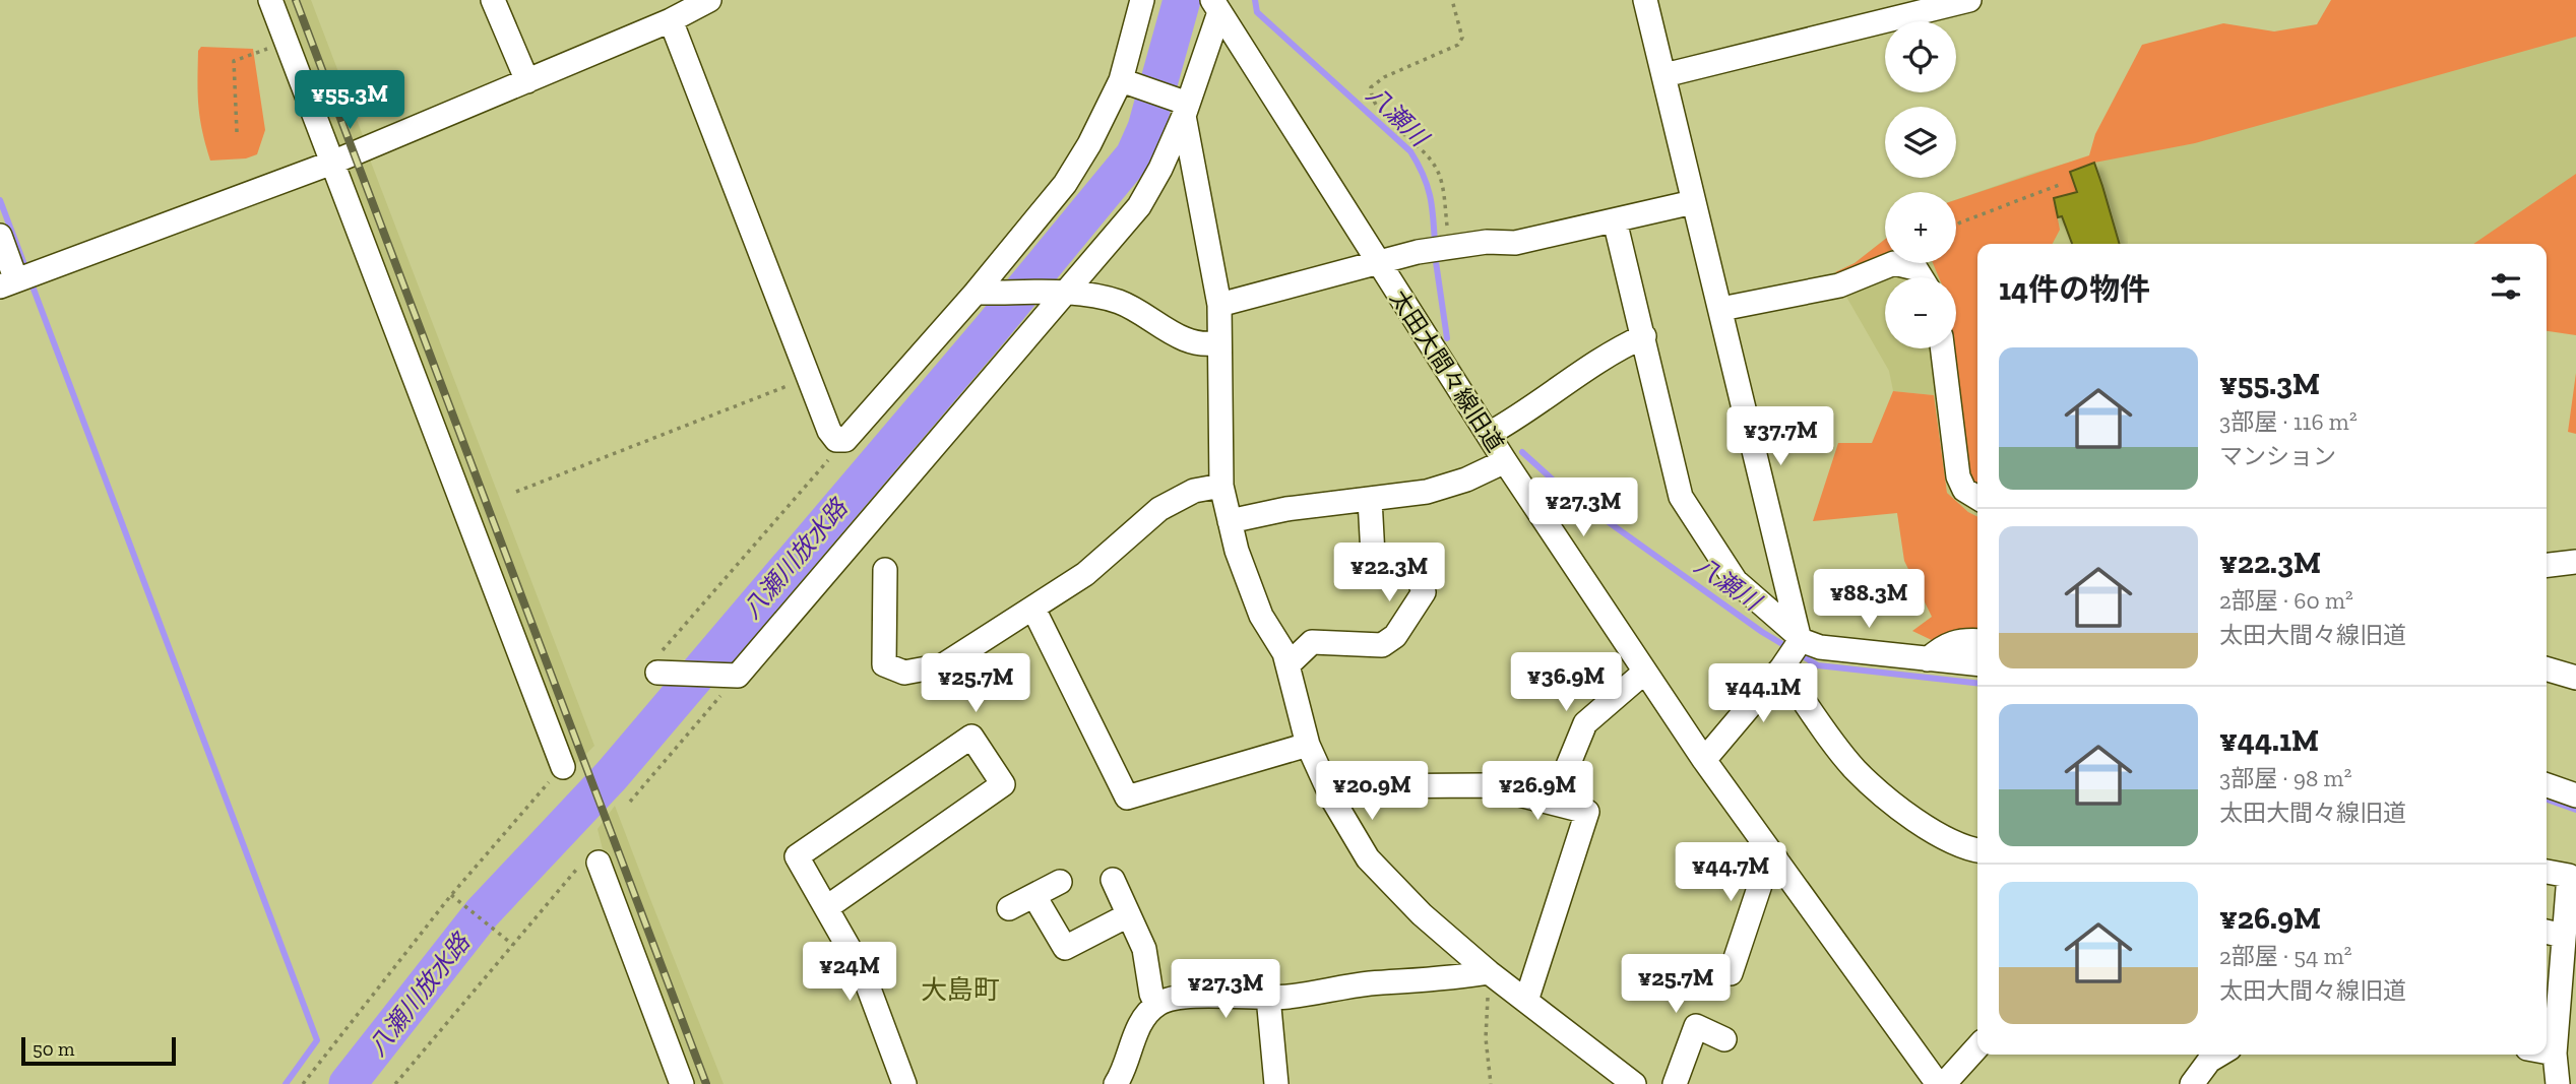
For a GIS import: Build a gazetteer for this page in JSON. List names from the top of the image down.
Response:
{
  "streets": {
    "street": ["太田大間々線旧道"]
  },
  "districts": ["大島町"],
  "water": ["八瀬川", "八瀬川放水路"],
  "scale_bar": "50 m",
  "page": {
    "map_buttons": ["+", "−"],
    "price": [
      "¥55.3M",
      "¥37.7M",
      "¥27.3M",
      "¥22.3M",
      "¥88.3M",
      "¥36.9M",
      "¥25.7M",
      "¥44.1M",
      "¥20.9M",
      "¥26.9M",
      "¥44.7M",
      "¥24M",
      "¥25.7M",
      "¥27.3M"
    ],
    "heading": "14件の物件",
    "list": [
      {
        "name": "¥55.3M",
        "note": "3部屋 · 116 m² · マンション"
      },
      {
        "name": "¥22.3M",
        "note": "2部屋 · 60 m² · 太田大間々線旧道"
      },
      {
        "name": "¥44.1M",
        "note": "3部屋 · 98 m² · 太田大間々線旧道"
      },
      {
        "name": "¥26.9M",
        "note": "2部屋 · 54 m² · 太田大間々線旧道"
      }
    ],
    "scale": "50 m"
  }
}
